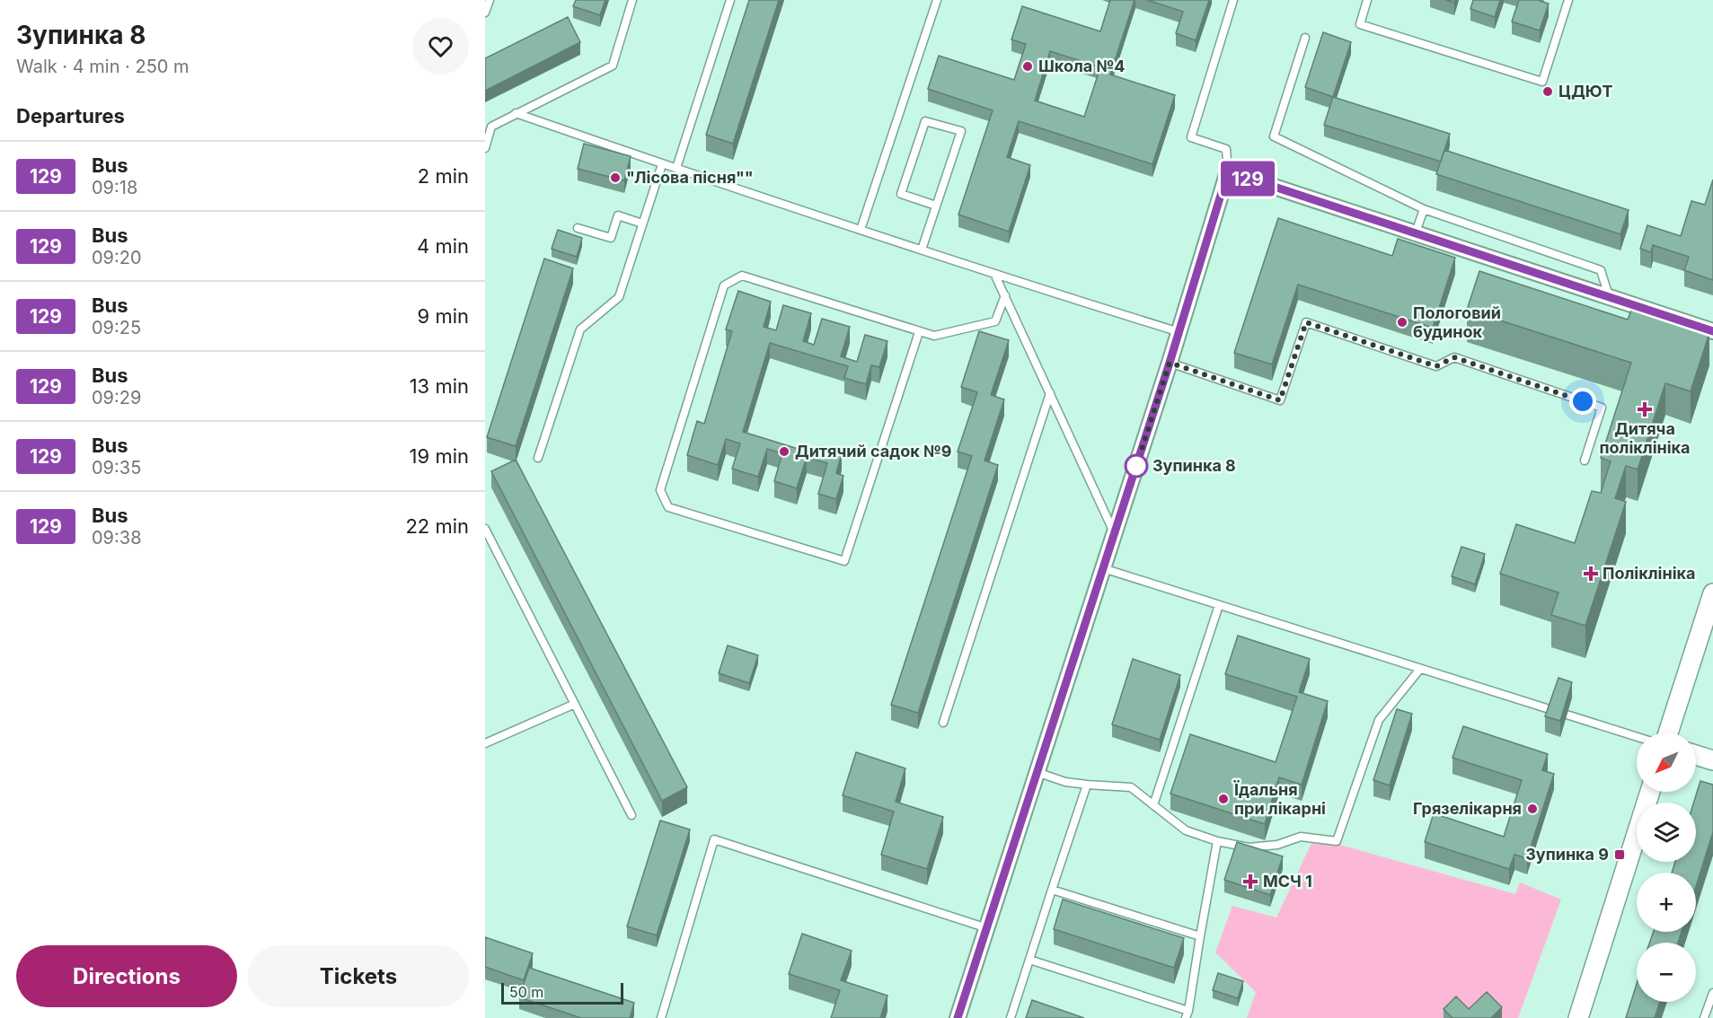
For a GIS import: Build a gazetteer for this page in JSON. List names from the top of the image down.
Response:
{
  "places": {
    "other": [
      "Школа №4",
      "ЦДЮТ",
      "\"Лісова пісня\"\"",
      "Пологовий будинок",
      "Дитячий садок №9",
      "Зупинка 8",
      "Їдальня при лікарні",
      "Грязелікарня"
    ],
    "health": ["Дитяча поліклініка", "Поліклініка", "МСЧ 1"],
    "transit": ["Зупинка 9"]
  },
  "lines": ["bus line 129"],
  "scale_bar": "50 m",
  "north": "bottom left",
  "page": {
    "heading": [
      ["Зупинка 8", "Walk · 4 min · 250 m"],
      "Departures"
    ],
    "on_map": "129",
    "list": [
      {
        "mark": "129",
        "name": "Bus",
        "note": "09:18",
        "value": "2 min"
      },
      {
        "mark": "129",
        "name": "Bus",
        "note": "09:20",
        "value": "4 min"
      },
      {
        "mark": "129",
        "name": "Bus",
        "note": "09:25",
        "value": "9 min"
      },
      {
        "mark": "129",
        "name": "Bus",
        "note": "09:29",
        "value": "13 min"
      },
      {
        "mark": "129",
        "name": "Bus",
        "note": "09:35",
        "value": "19 min"
      },
      {
        "mark": "129",
        "name": "Bus",
        "note": "09:38",
        "value": "22 min"
      }
    ],
    "map_buttons": ["+", "−"],
    "buttons": ["Directions", "Tickets"],
    "scale": "50 m"
  }
}
